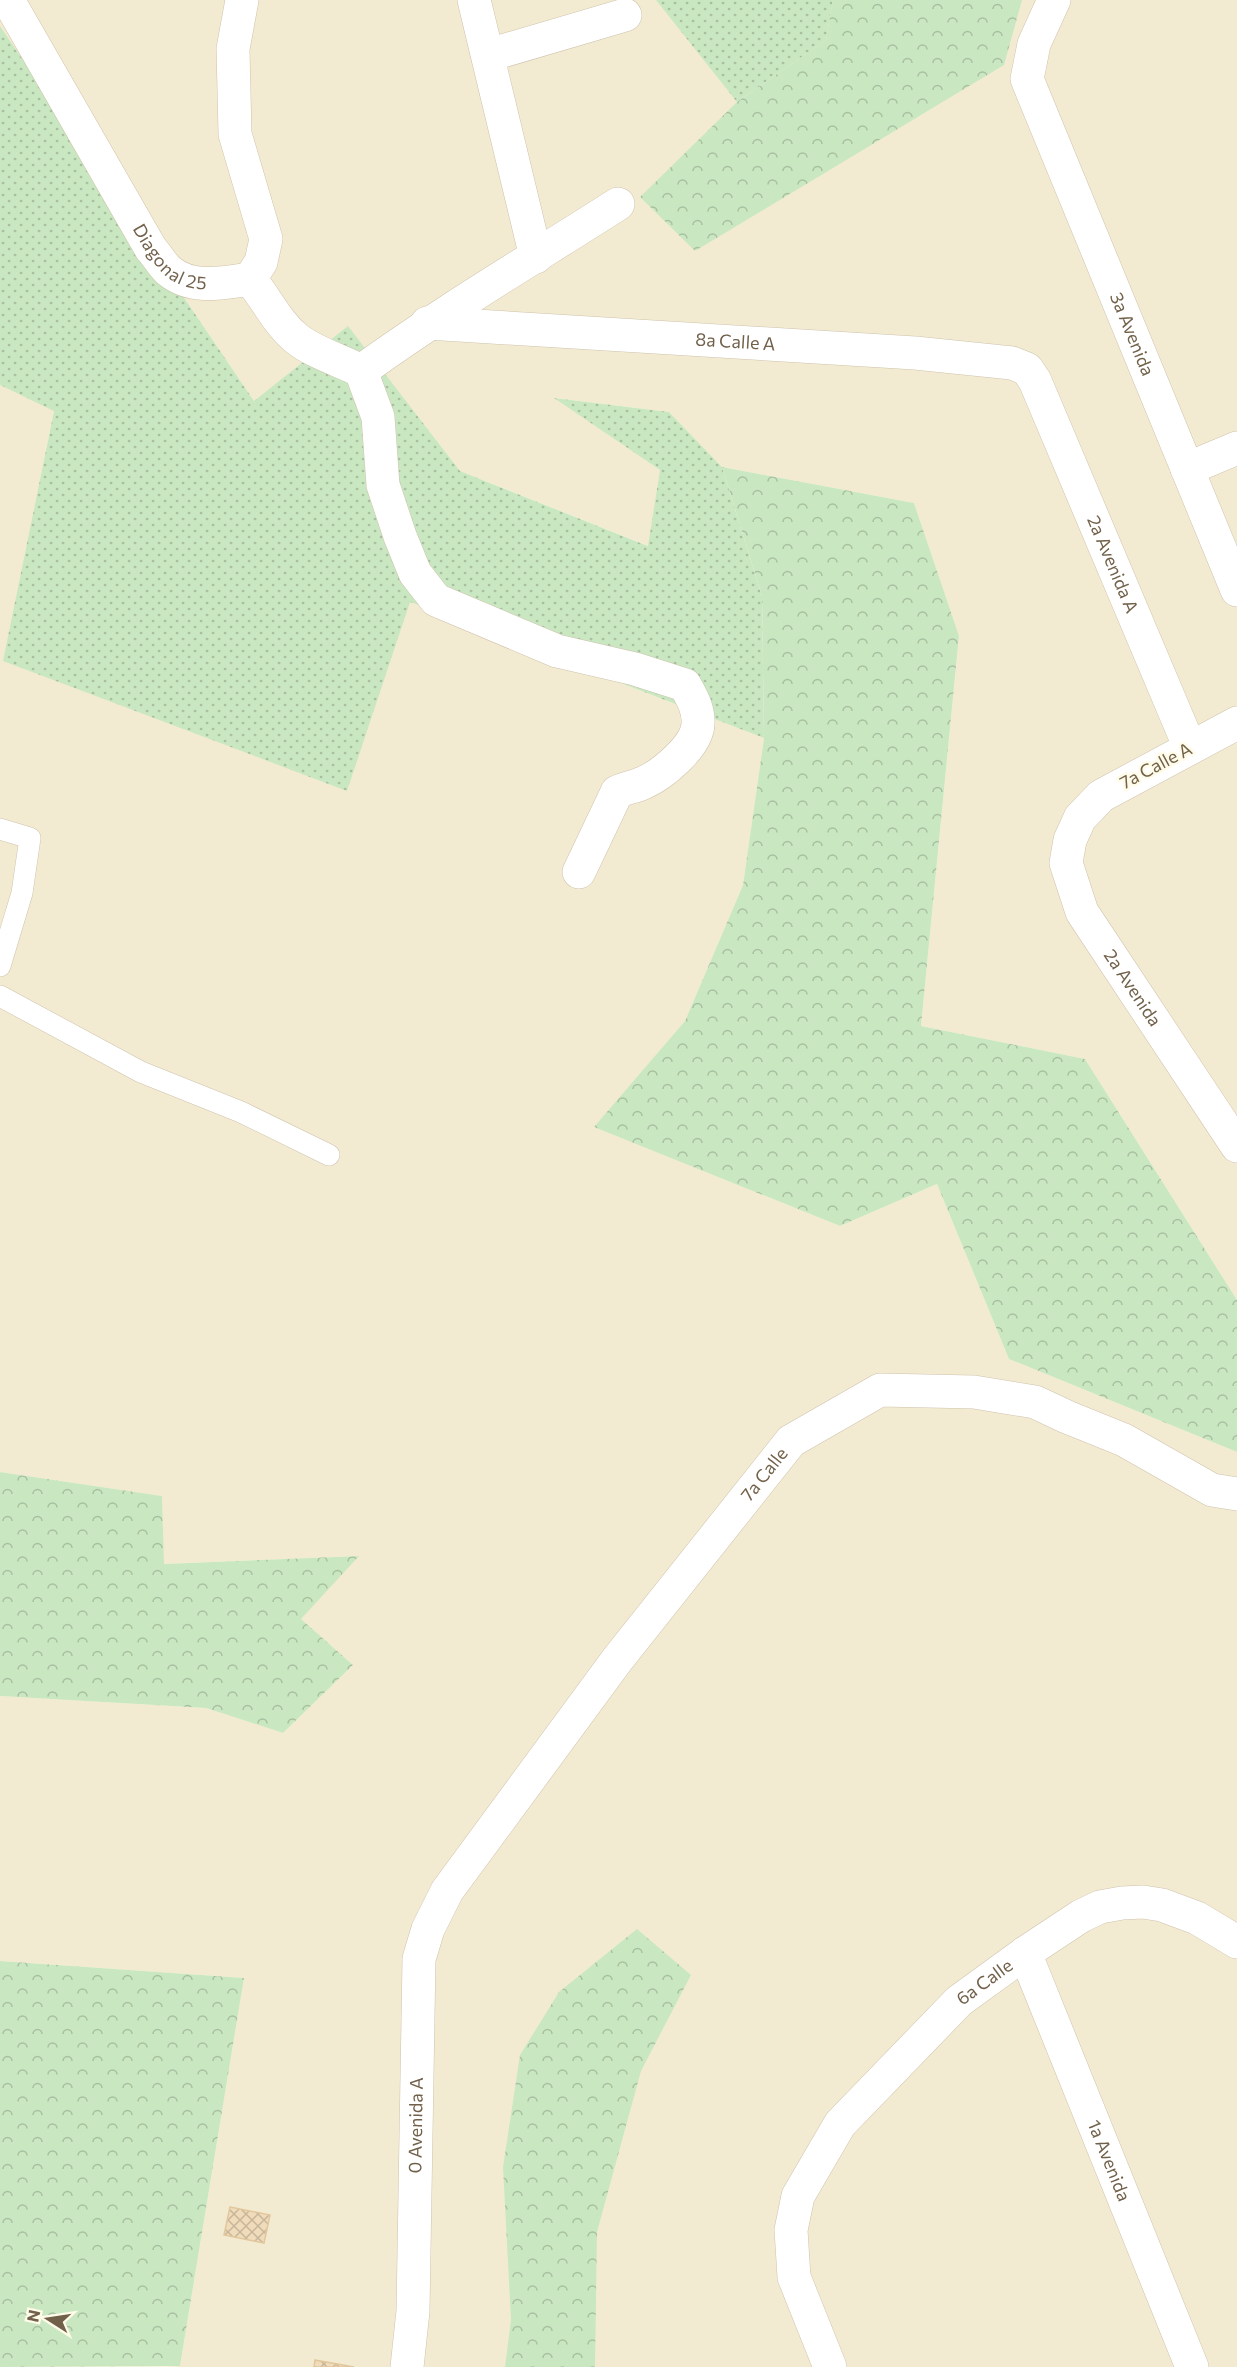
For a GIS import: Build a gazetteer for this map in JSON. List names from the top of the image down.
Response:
{
  "streets": {
    "street": [
      "Diagonal 25",
      "3a Avenida",
      "8a Calle A",
      "2a Avenida A",
      "7a Calle A",
      "2a Avenida",
      "7a Calle",
      "6a Calle",
      "0 Avenida A",
      "1a Avenida"
    ]
  },
  "crossings": [
    ["8a Calle A", "2a Avenida A"],
    ["2a Avenida A", "7a Calle A"],
    ["7a Calle A", "2a Avenida"],
    ["7a Calle", "0 Avenida A"],
    ["6a Calle", "1a Avenida"]
  ],
  "north": "left"
}
